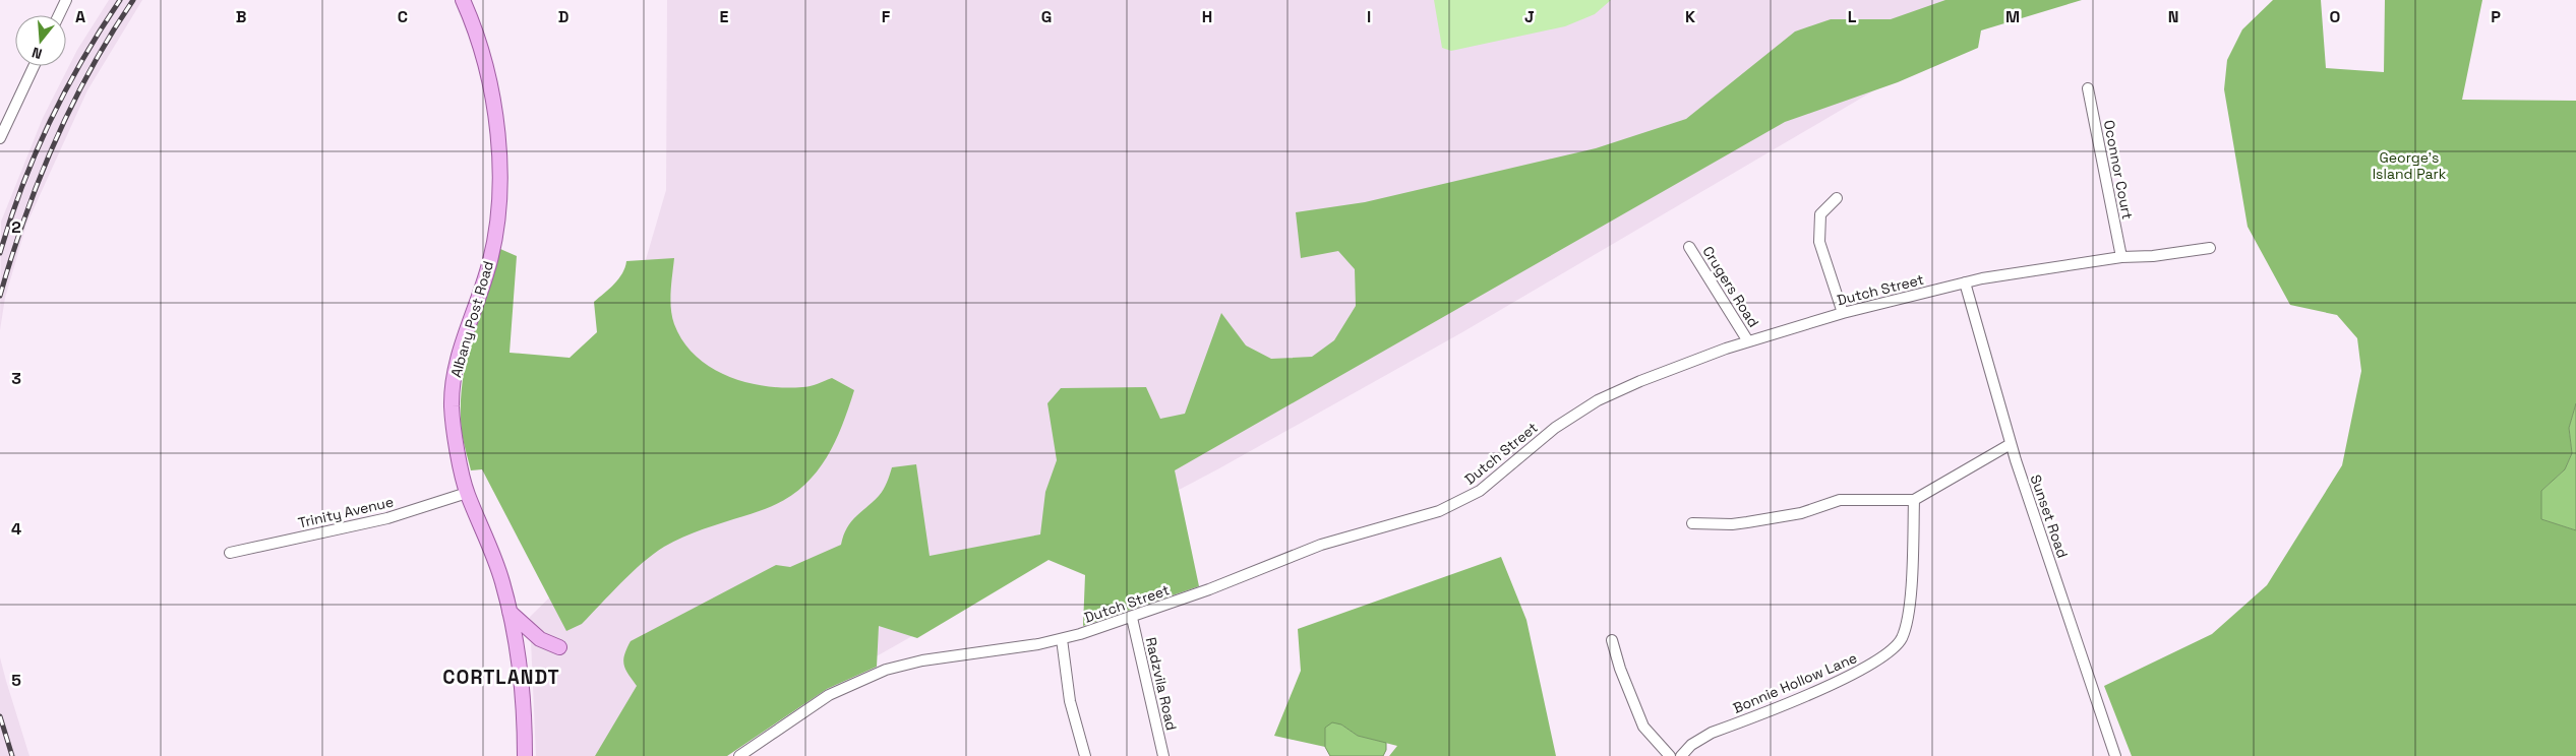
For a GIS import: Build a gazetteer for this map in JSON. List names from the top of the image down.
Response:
{
  "streets": {
    "main road": ["Albany Post Road"],
    "street": [
      "Oconnor Court",
      "Crugers Road",
      "Dutch Street",
      "Trinity Avenue",
      "Sunset Road",
      "Bonnie Hollow Lane",
      "Radzvila Road"
    ]
  },
  "crossings": [
    ["Oconnor Court", "Dutch Street"],
    ["Crugers Road", "Dutch Street"],
    ["Dutch Street", "Sunset Road"],
    ["Dutch Street", "Radzvila Road"],
    ["Albany Post Road", "Trinity Avenue"]
  ],
  "districts": ["CORTLANDT"],
  "parks": ["George's Island Park"],
  "north": "bottom",
  "grid": {
    "columns": [
      "A",
      "B",
      "C",
      "D",
      "E",
      "F",
      "G",
      "H",
      "I",
      "J",
      "K",
      "L",
      "M",
      "N",
      "O",
      "P"
    ],
    "rows": [
      "2",
      "3",
      "4",
      "5"
    ]
  }
}
